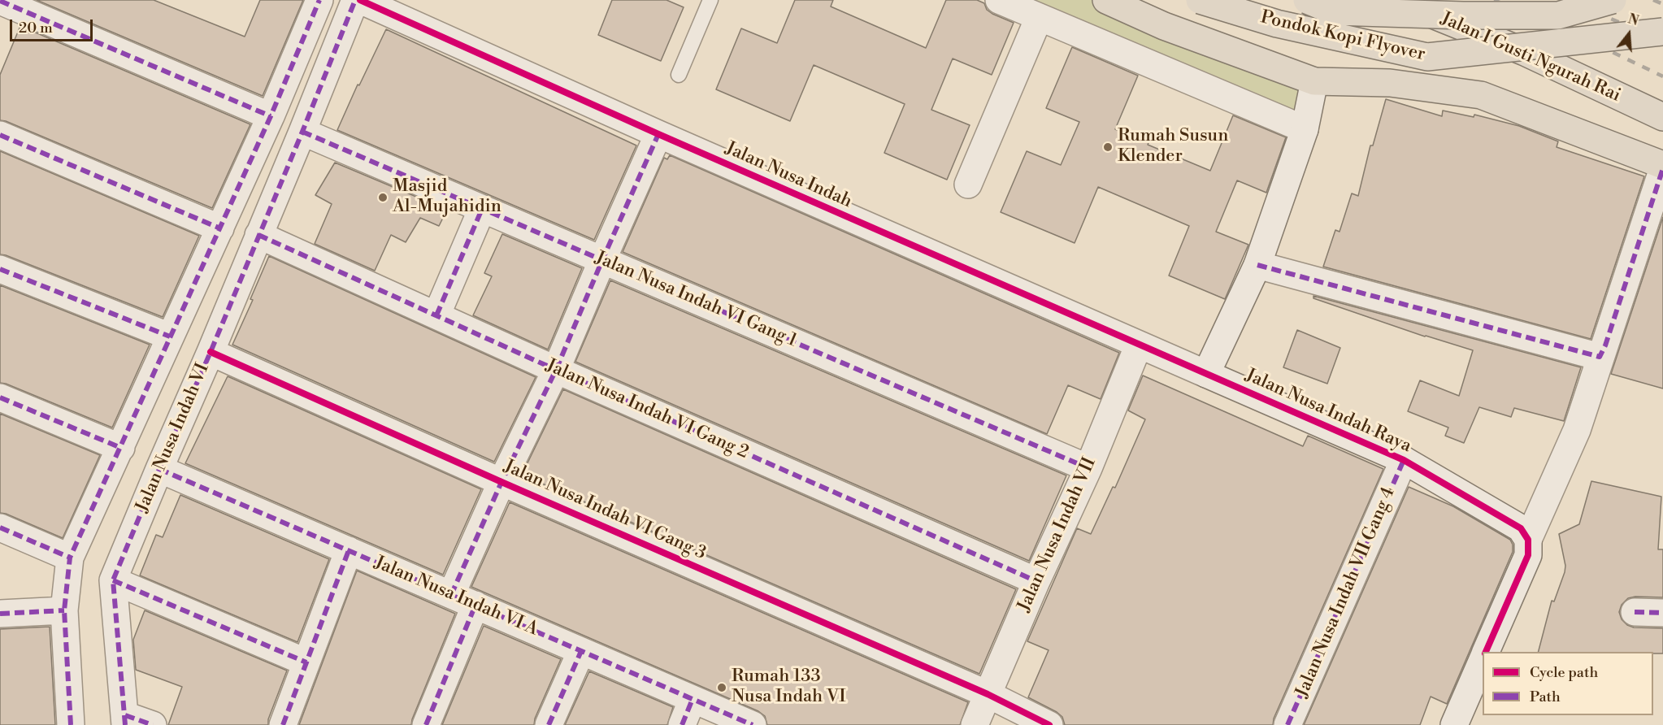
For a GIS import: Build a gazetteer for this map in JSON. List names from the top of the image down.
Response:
{
  "streets": {
    "main road": ["Pondok Kopi Flyover", "Jalan I Gusti Ngurah Rai"],
    "street": [
      "Jalan Nusa Indah",
      "Jalan Nusa Indah VI Gang 1",
      "Jalan Nusa Indah VI Gang 2",
      "Jalan Nusa Indah Raya",
      "Jalan Nusa Indah VI",
      "Jalan Nusa Indah VI Gang 3",
      "Jalan Nusa Indah VII",
      "Jalan Nusa Indah VII Gang 4",
      "Jalan Nusa Indah VI A"
    ]
  },
  "crossings": [
    ["Jalan Nusa Indah", "Jalan Nusa Indah Raya"],
    ["Jalan Nusa Indah", "Jalan Nusa Indah VII"],
    ["Jalan Nusa Indah VI Gang 1", "Jalan Nusa Indah VI"],
    ["Jalan Nusa Indah VI Gang 1", "Jalan Nusa Indah VII"],
    ["Jalan Nusa Indah VI Gang 2", "Jalan Nusa Indah VI"],
    ["Jalan Nusa Indah VI Gang 2", "Jalan Nusa Indah VII"],
    ["Jalan Nusa Indah Raya", "Jalan Nusa Indah VII Gang 4"],
    ["Jalan Nusa Indah VI", "Jalan Nusa Indah VI Gang 3"],
    ["Jalan Nusa Indah VI", "Jalan Nusa Indah VI A"],
    ["Jalan Nusa Indah VI Gang 3", "Jalan Nusa Indah VII"]
  ],
  "places": ["Rumah Susun Klender", "Masjid Al-Mujahidin", "Rumah 133 Nusa Indah VI"],
  "legend": ["Cycle path", "Path"],
  "scale_bar": "20 m",
  "north": "top"
}
